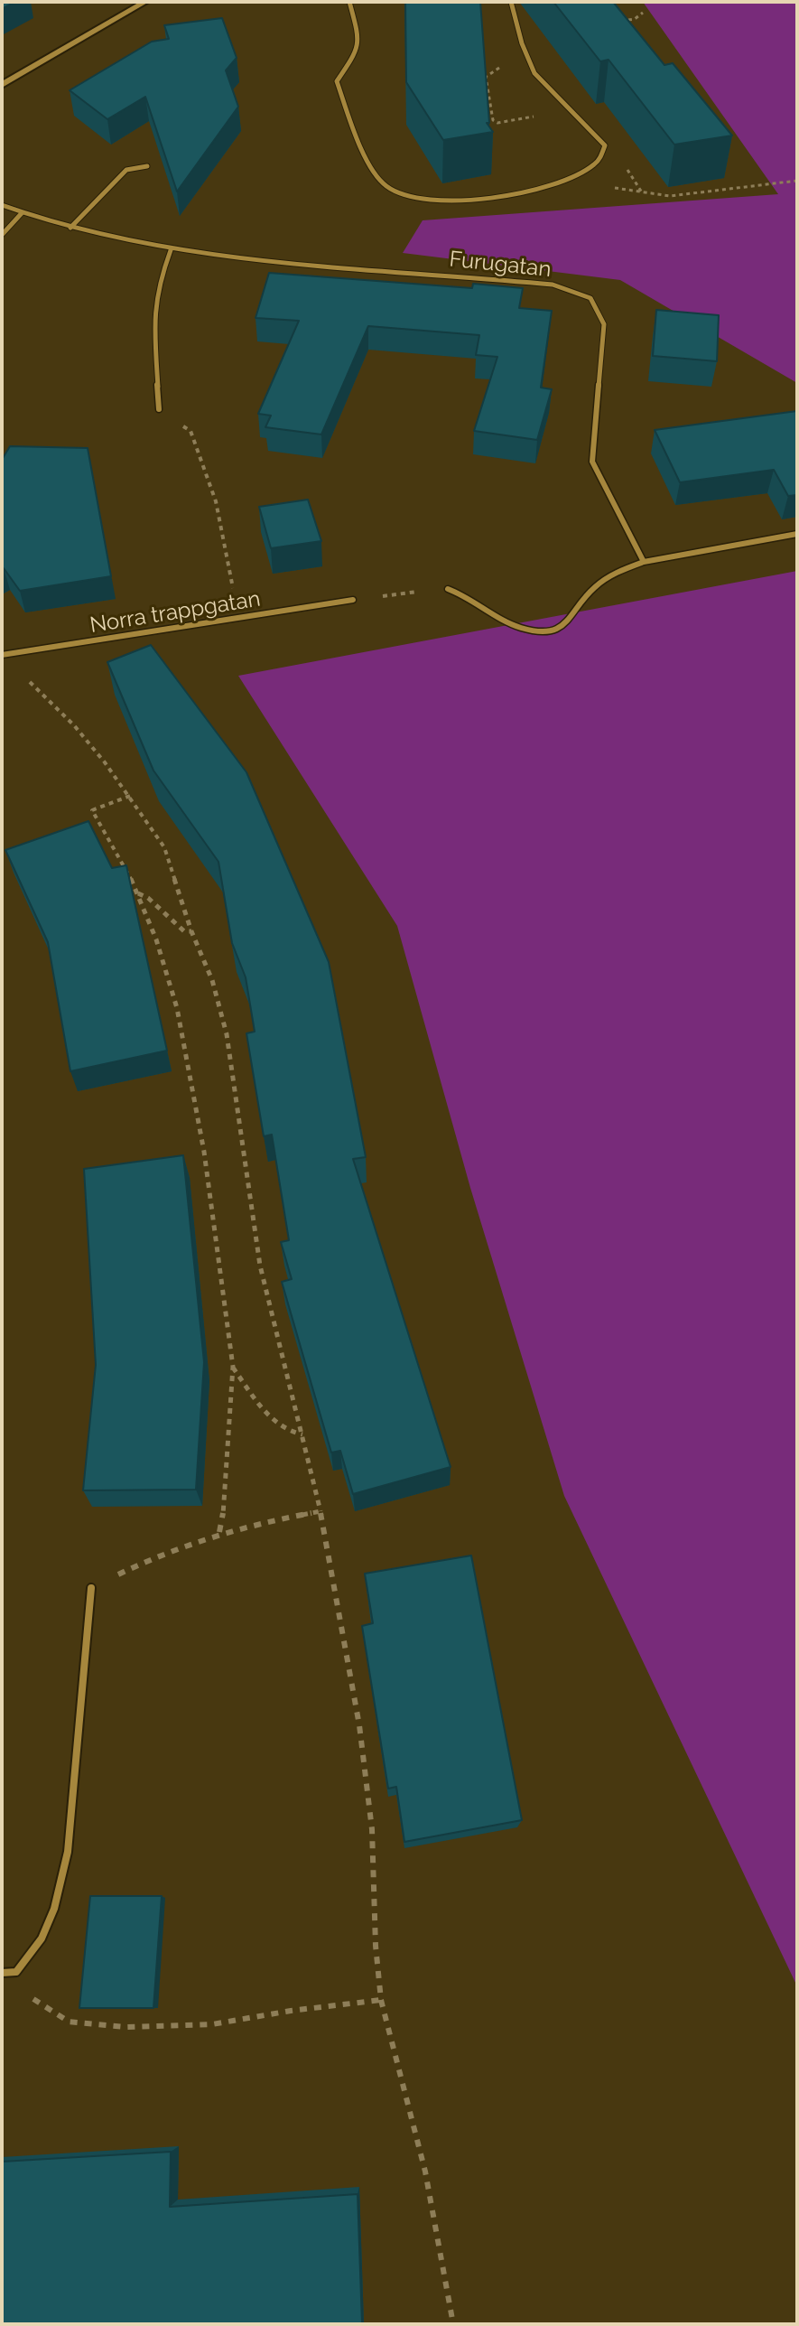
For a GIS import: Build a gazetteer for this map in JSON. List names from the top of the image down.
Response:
{
  "streets": {
    "street": ["Furugatan", "Norra trappgatan"]
  }
}
